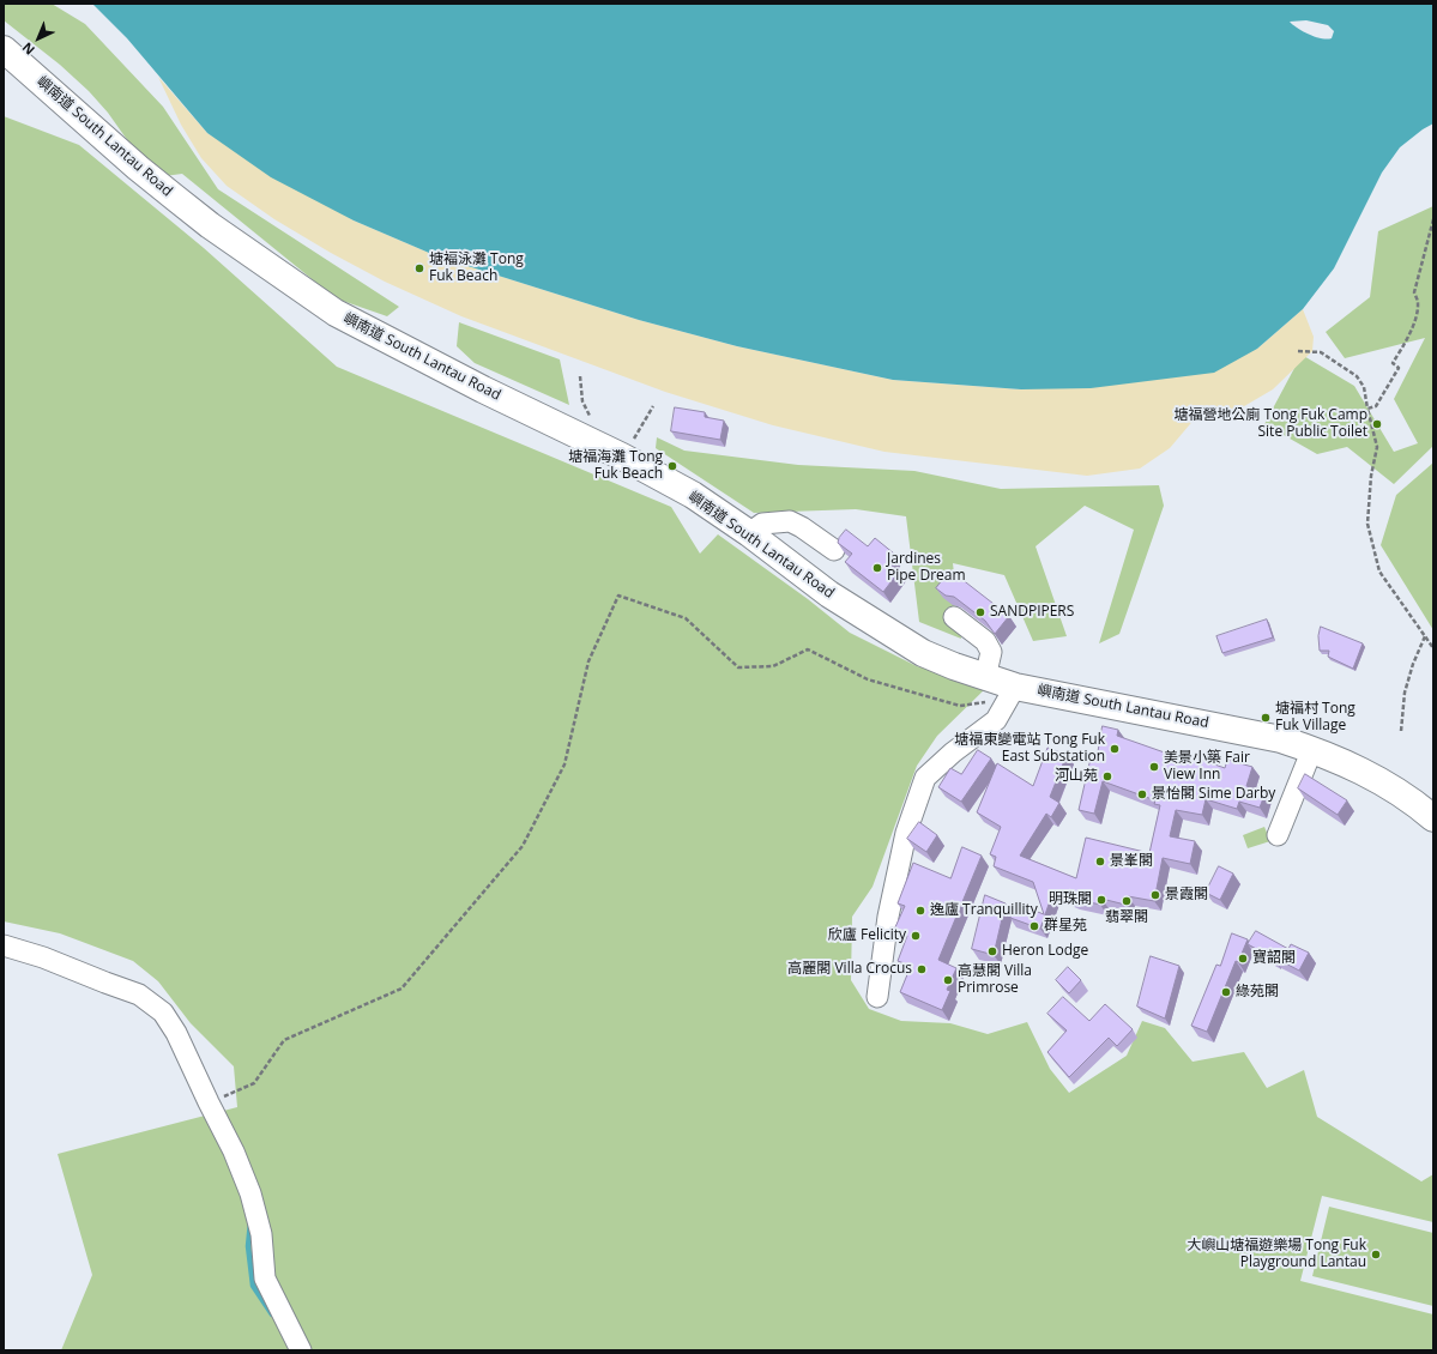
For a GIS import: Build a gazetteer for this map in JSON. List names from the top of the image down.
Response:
{
  "streets": {
    "main road": ["嶼南道 South Lantau Road"]
  },
  "places": [
    "塘褔泳灘 Tong Fuk Beach",
    "塘福營地公廁 Tong Fuk Camp Site Public Toilet",
    "塘福海灘 Tong Fuk Beach",
    "Jardines Pipe Dream",
    "SANDPIPERS",
    "塘福村 Tong Fuk Village",
    "塘福東變電站 Tong Fuk East Substation",
    "美景小築 Fair View Inn",
    "河山苑",
    "景怡閣 Sime Darby",
    "景峯閣",
    "景霞閣",
    "明珠閣",
    "翡翠閣",
    "逸廬 Tranquillity",
    "群星苑",
    "欣廬 Felicity",
    "Heron Lodge",
    "寶韶閣",
    "高麗閣 Villa Crocus",
    "高慧閣 Villa Primrose",
    "綠苑閣",
    "大嶼山塘福遊樂場 Tong Fuk Playground Lantau"
  ],
  "north": "bottom left"
}
